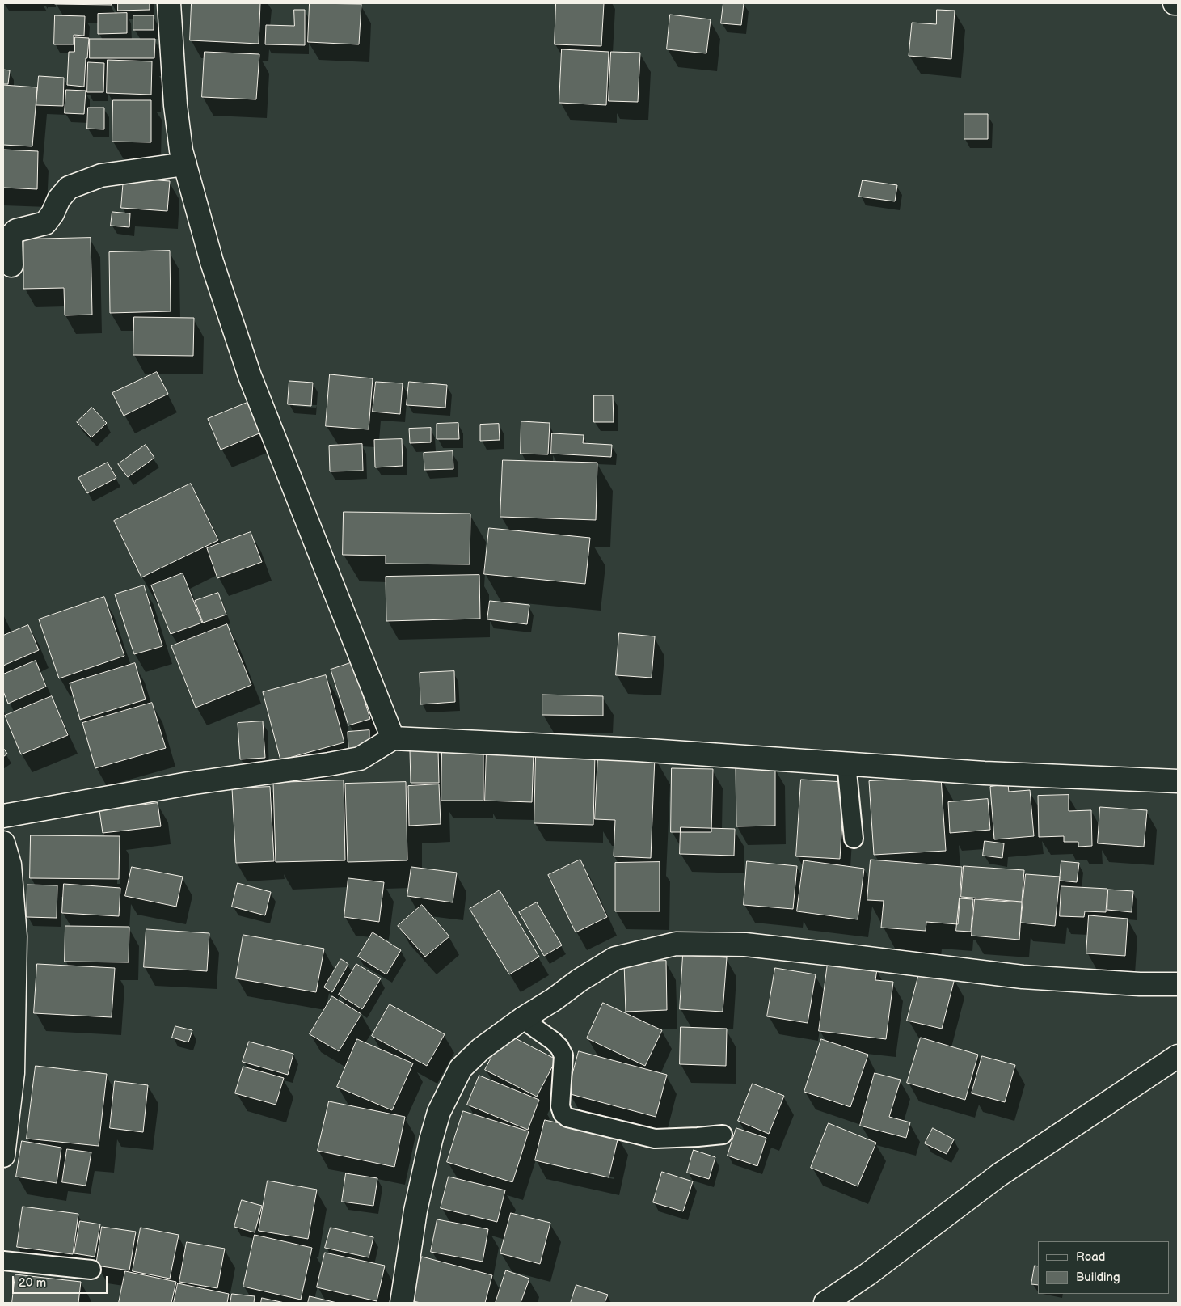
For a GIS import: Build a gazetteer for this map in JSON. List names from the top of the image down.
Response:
{
  "legend": ["Road", "Building"],
  "scale_bar": "20 m"
}
